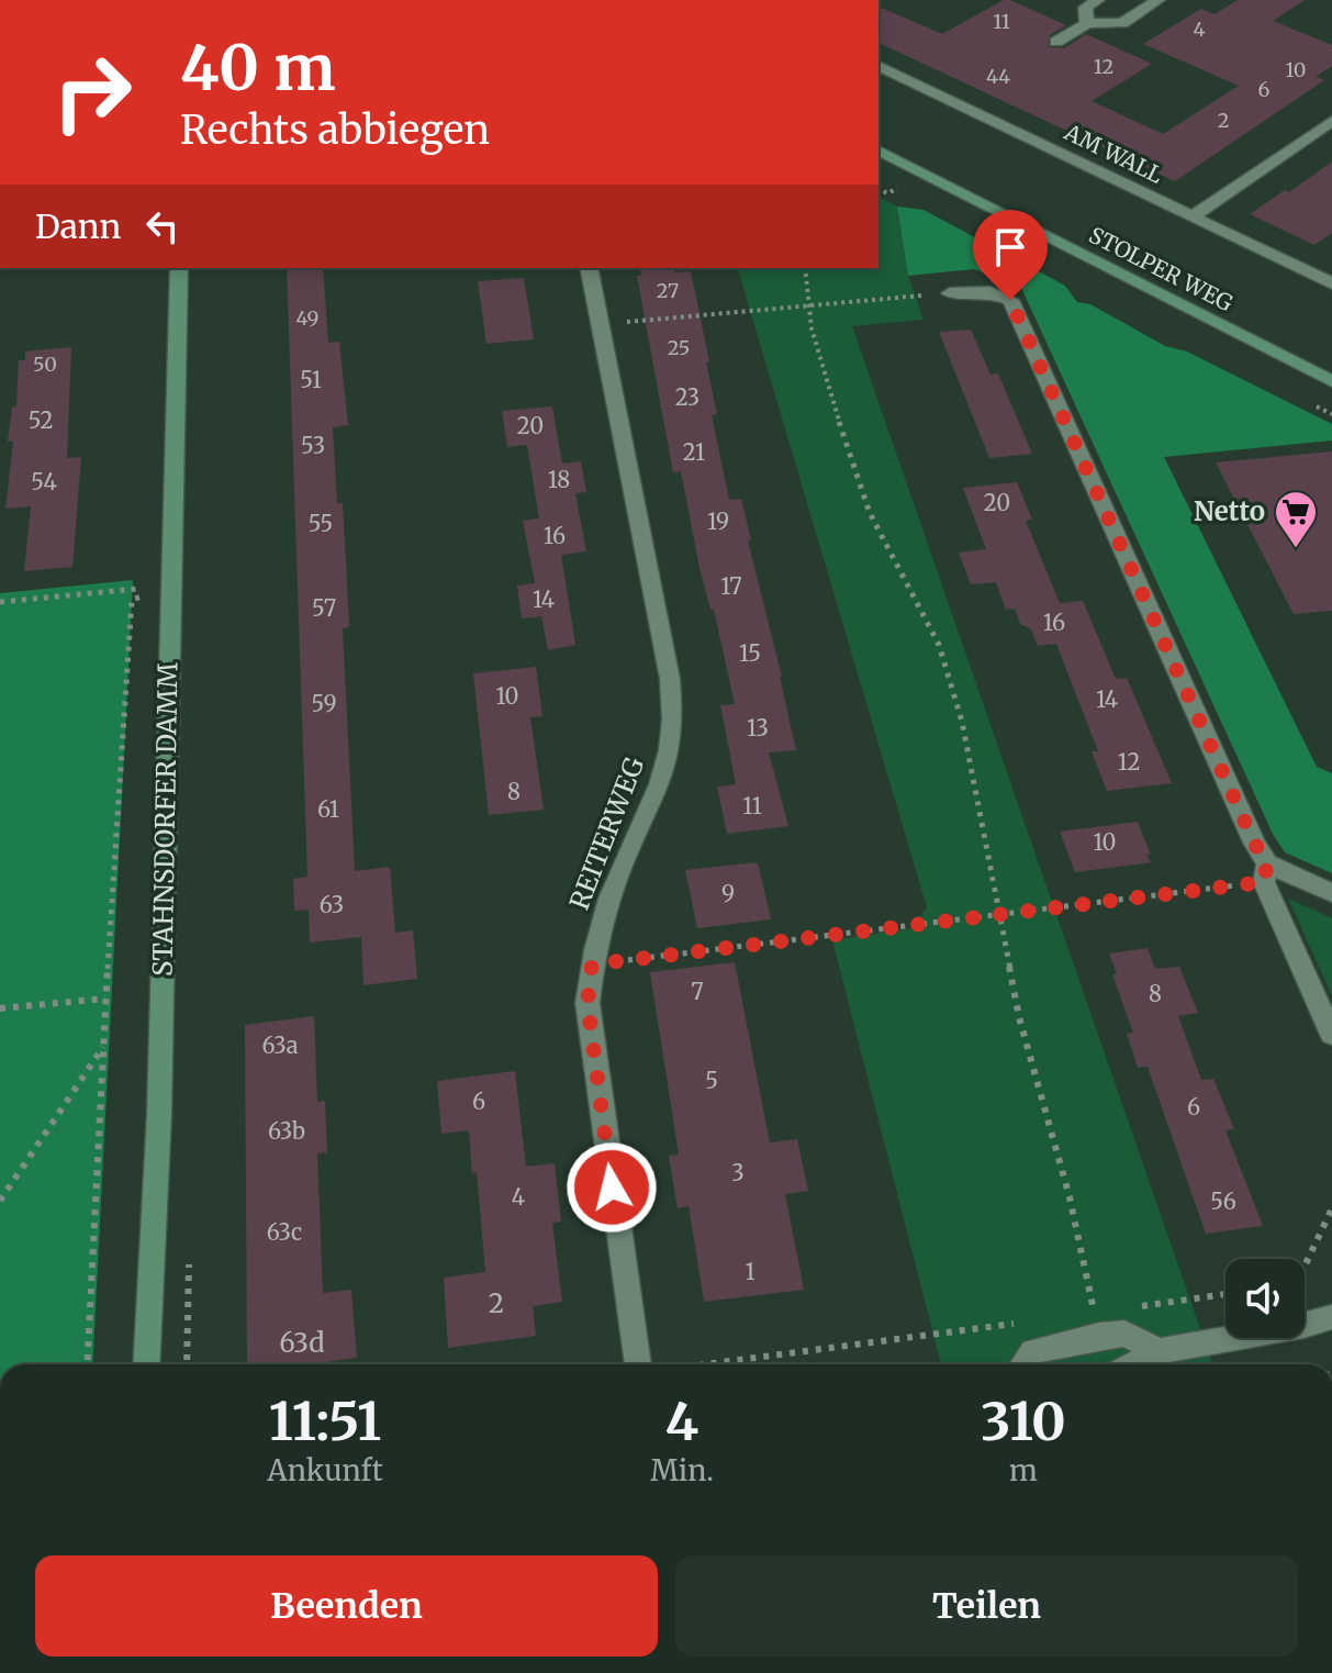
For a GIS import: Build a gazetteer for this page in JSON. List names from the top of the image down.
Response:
{
  "streets": {
    "street": [
      "AM WALL",
      "STOLPER WEG",
      "STAHNSDORFER DAMM",
      "REITERWEG"
    ]
  },
  "places": {
    "supermarket": ["Netto"]
  },
  "house_numbers": [
    "11",
    "4",
    "12",
    "10",
    "44",
    "6",
    "2",
    "27",
    "49",
    "25",
    "50",
    "51",
    "23",
    "52",
    "20",
    "53",
    "21",
    "18",
    "54",
    "20",
    "19",
    "55",
    "16",
    "17",
    "14",
    "57",
    "16",
    "15",
    "10",
    "14",
    "59",
    "13",
    "12",
    "8",
    "11",
    "61",
    "10",
    "9",
    "63",
    "7",
    "8",
    "63a",
    "5",
    "6",
    "6",
    "63b",
    "3",
    "4",
    "56",
    "63c",
    "1",
    "2",
    "63d"
  ],
  "page": {
    "turn": ["40 m", "Rechts abbiegen"],
    "then": "Dann",
    "eta": [
      "11:51",
      "Ankunft",
      "4",
      "Min.",
      "310",
      "m"
    ],
    "buttons": ["Beenden", "Teilen"]
  }
}
